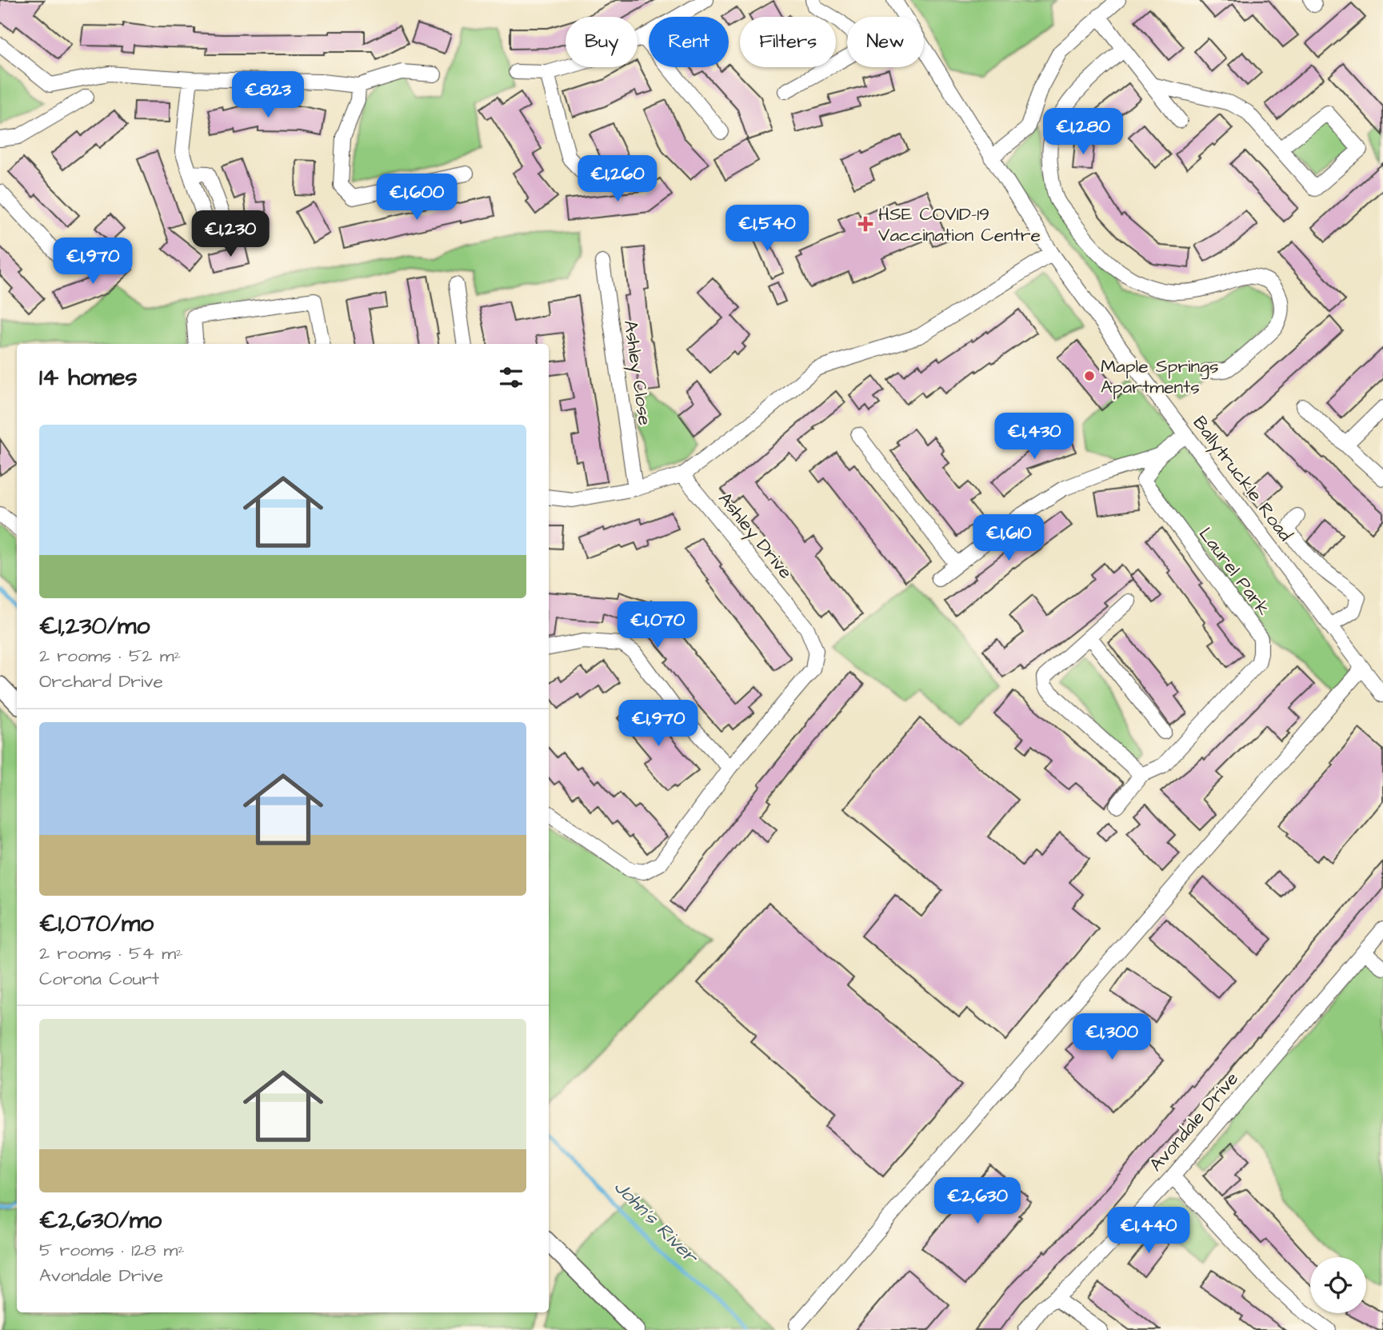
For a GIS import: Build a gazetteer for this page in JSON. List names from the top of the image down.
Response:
{
  "streets": {
    "street": [
      "Ashley Close",
      "Ballytruckle Road",
      "Ashley Drive",
      "Laurel Park",
      "Avondale Drive"
    ]
  },
  "crossings": [
    ["Ballytruckle Road", "Laurel Park"]
  ],
  "water": ["John's River"],
  "places": {
    "health": ["HSE COVID-19 Vaccination Centre"],
    "other": ["Maple Springs Apartments"]
  },
  "page": {
    "chip": [
      "Buy",
      "Rent",
      "Filters",
      "New"
    ],
    "price": [
      "€823",
      "€1,280",
      "€1,260",
      "€1,600",
      "€1,540",
      "€1,230",
      "€1,970",
      "€1,430",
      "€1,610",
      "€1,070",
      "€1,970",
      "€1,300",
      "€2,630",
      "€1,440"
    ],
    "heading": "14 homes",
    "list": [
      {
        "name": "€1,230/mo",
        "note": "2 rooms · 52 m² · Orchard Drive"
      },
      {
        "name": "€1,070/mo",
        "note": "2 rooms · 54 m² · Corona Court"
      },
      {
        "name": "€2,630/mo",
        "note": "5 rooms · 128 m² · Avondale Drive"
      }
    ]
  }
}
